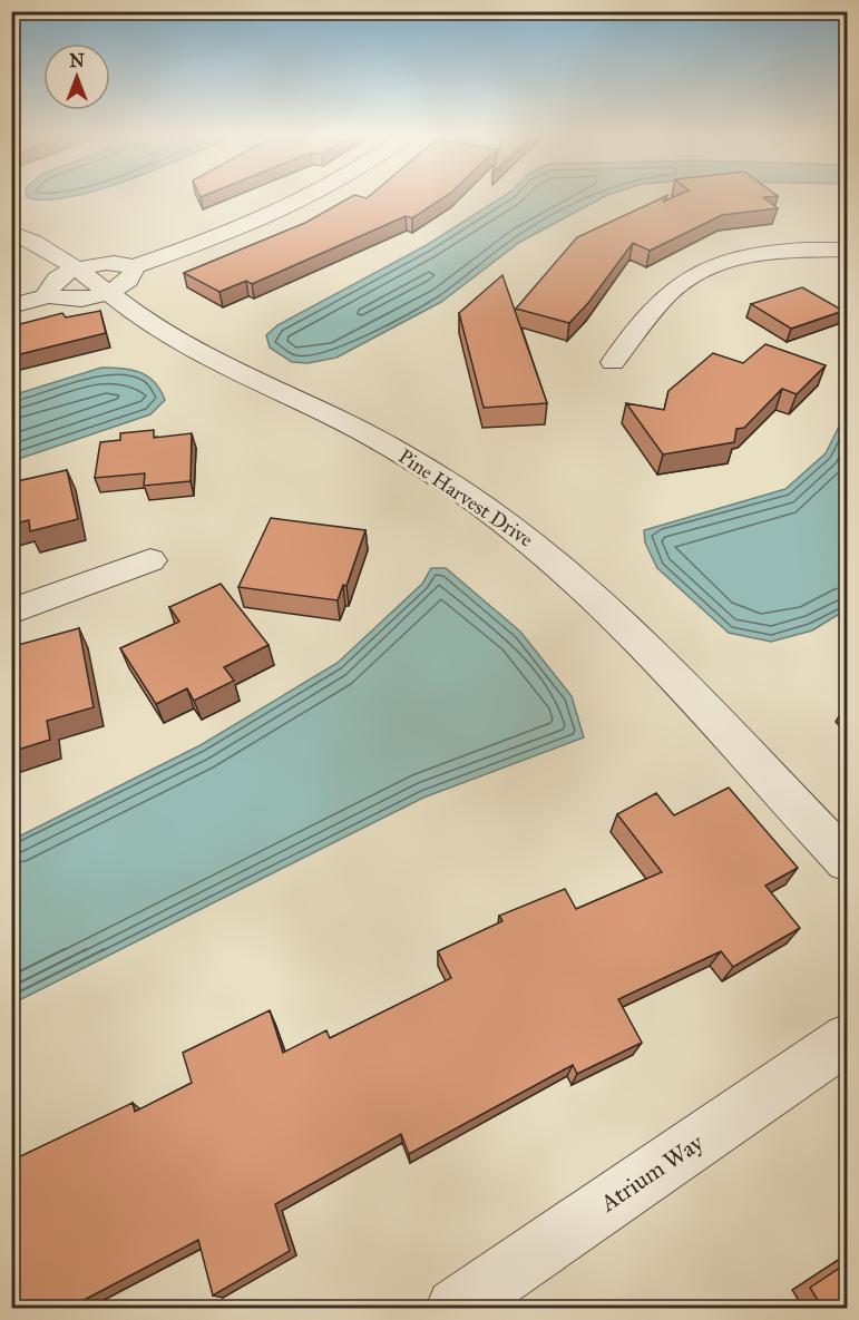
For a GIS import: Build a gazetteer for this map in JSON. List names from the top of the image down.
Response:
{
  "streets": {
    "street": ["Pine Harvest Drive", "Atrium Way"]
  },
  "north": "top"
}
